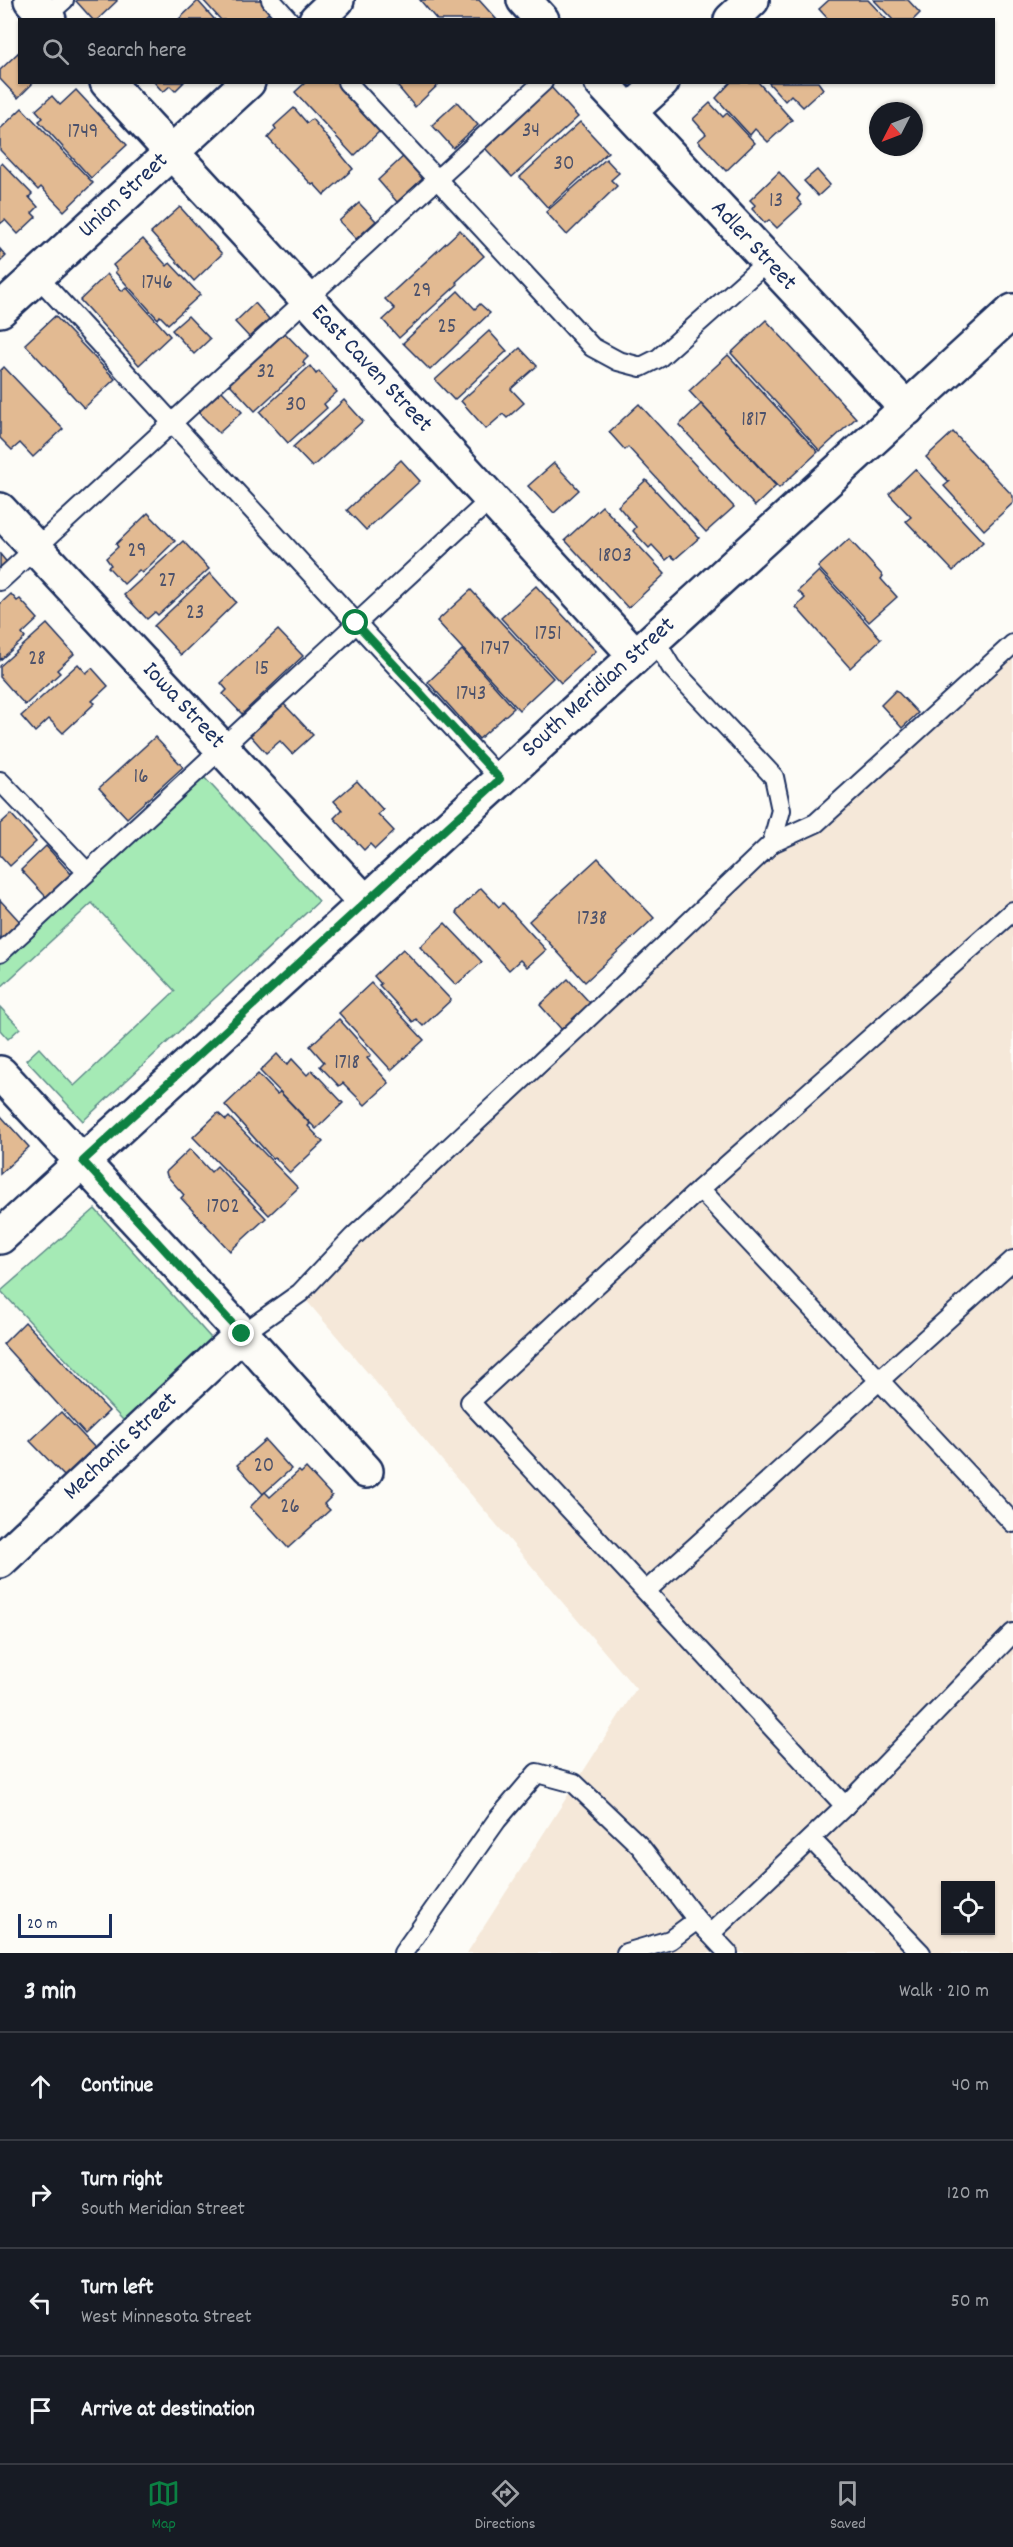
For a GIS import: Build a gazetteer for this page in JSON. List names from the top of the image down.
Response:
{
  "streets": {
    "street": [
      "Union Street",
      "Adler Street",
      "East Caven Street",
      "South Meridian Street",
      "Iowa Street",
      "Mechanic Street"
    ]
  },
  "crossings": [
    ["Union Street", "East Caven Street"],
    ["Adler Street", "South Meridian Street"],
    ["East Caven Street", "South Meridian Street"],
    ["South Meridian Street", "Iowa Street"]
  ],
  "house_numbers": [
    "34",
    "1749",
    "30",
    "13",
    "1746",
    "29",
    "25",
    "32",
    "30",
    "1817",
    "29",
    "1803",
    "27",
    "23",
    "1751",
    "1747",
    "28",
    "15",
    "1743",
    "16",
    "1738",
    "1718",
    "1702",
    "20",
    "26"
  ],
  "scale_bar": "20 m",
  "north": "bottom left",
  "page": {
    "search": "Search here",
    "scale": "20 m",
    "heading": ["3 min", "Walk · 210 m"],
    "list": [
      ["Continue", "40 m"],
      ["Turn right", "South Meridian Street", "120 m"],
      ["Turn left", "West Minnesota Street", "50 m"],
      "Arrive at destination"
    ],
    "nav": ["Map", "Directions", "Saved"]
  }
}
